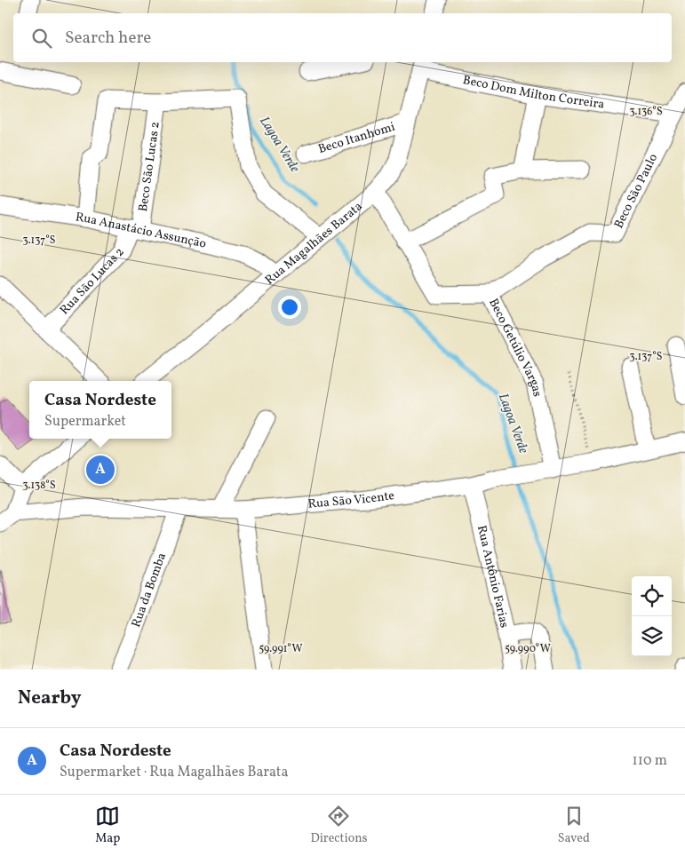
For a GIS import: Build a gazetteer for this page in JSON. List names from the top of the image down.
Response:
{
  "streets": {
    "street": [
      "Beco Dom Milton Correira",
      "Beco Itanhomi",
      "Beco São Lucas 2",
      "Beco São Paulo",
      "Rua Anastácio Assunção",
      "Rua Magalhães Barata",
      "Rua São Lucas 2",
      "Beco Getúlio Vargas",
      "Rua São Vicente",
      "Rua Antônio Farias",
      "Rua da Bomba"
    ]
  },
  "crossings": [
    ["Beco Dom Milton Correira", "Beco São Paulo"],
    ["Beco Dom Milton Correira", "Rua Magalhães Barata"],
    ["Beco Itanhomi", "Rua Magalhães Barata"],
    ["Beco São Lucas 2", "Rua Anastácio Assunção"],
    ["Beco São Lucas 2", "Rua São Lucas 2"],
    ["Beco São Paulo", "Beco Getúlio Vargas"],
    ["Rua Anastácio Assunção", "Rua Magalhães Barata"],
    ["Rua Anastácio Assunção", "Rua São Lucas 2"],
    ["Rua Magalhães Barata", "Beco Getúlio Vargas"],
    ["Beco Getúlio Vargas", "Rua São Vicente"],
    ["Rua São Vicente", "Rua Antônio Farias"],
    ["Rua São Vicente", "Rua da Bomba"]
  ],
  "water": ["Lagoa Verde"],
  "page": {
    "search": "Search here",
    "popup": ["Casa Nordeste", "Supermarket"],
    "pins": "A",
    "heading": "Nearby",
    "list": [
      {
        "mark": "A",
        "name": "Casa Nordeste",
        "note": "Supermarket · Rua Magalhães Barata",
        "value": "110 m"
      }
    ],
    "nav": ["Map", "Directions", "Saved"]
  },
  "coordinates": [
    "3.136°S",
    "3.137°S",
    "3.138°S",
    "59.991°W",
    "59.990°W"
  ]
}
